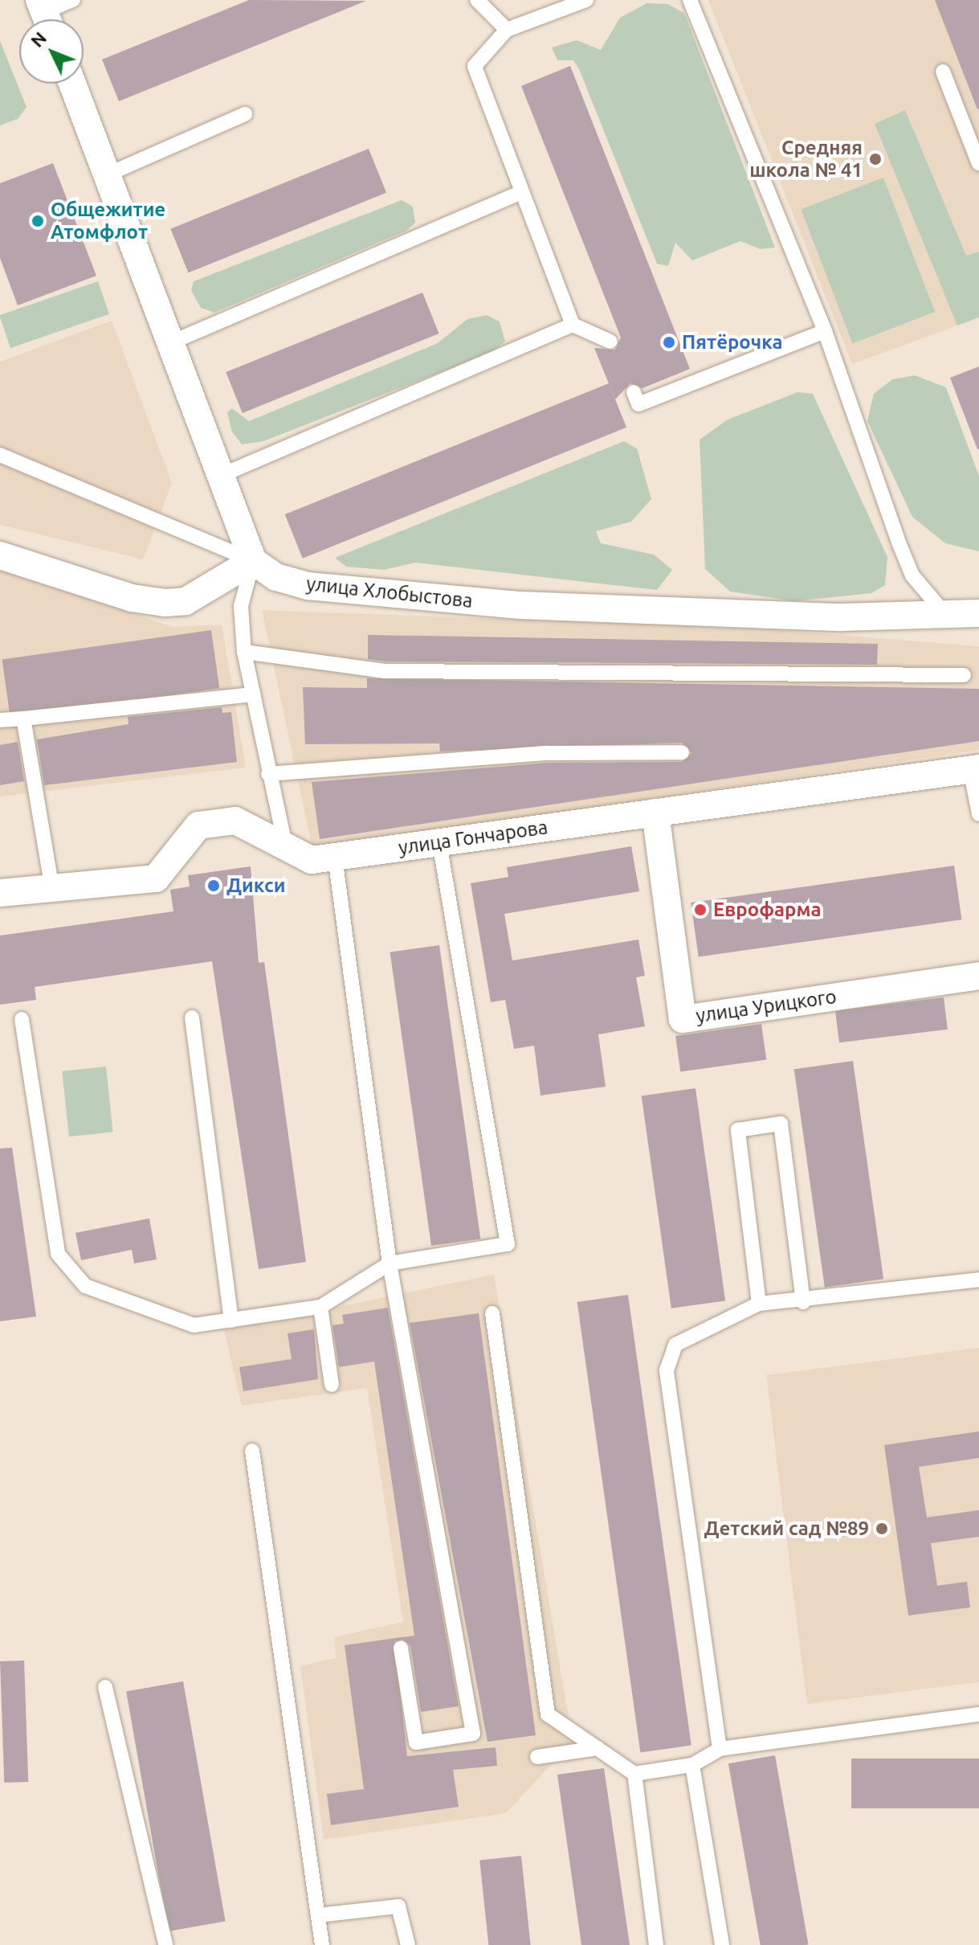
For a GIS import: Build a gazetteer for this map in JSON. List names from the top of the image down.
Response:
{
  "streets": {
    "street": ["улица Хлобыстова", "улица Гончарова", "улица Урицкого"]
  },
  "crossings": [
    ["улица Гончарова", "улица Урицкого"]
  ],
  "places": [
    "Средняя школа № 41",
    "Общежитие Атомфлот",
    "Пятёрочка",
    "Дикси",
    "Еврофарма",
    "Детский сад №89"
  ],
  "north": "top left"
}
